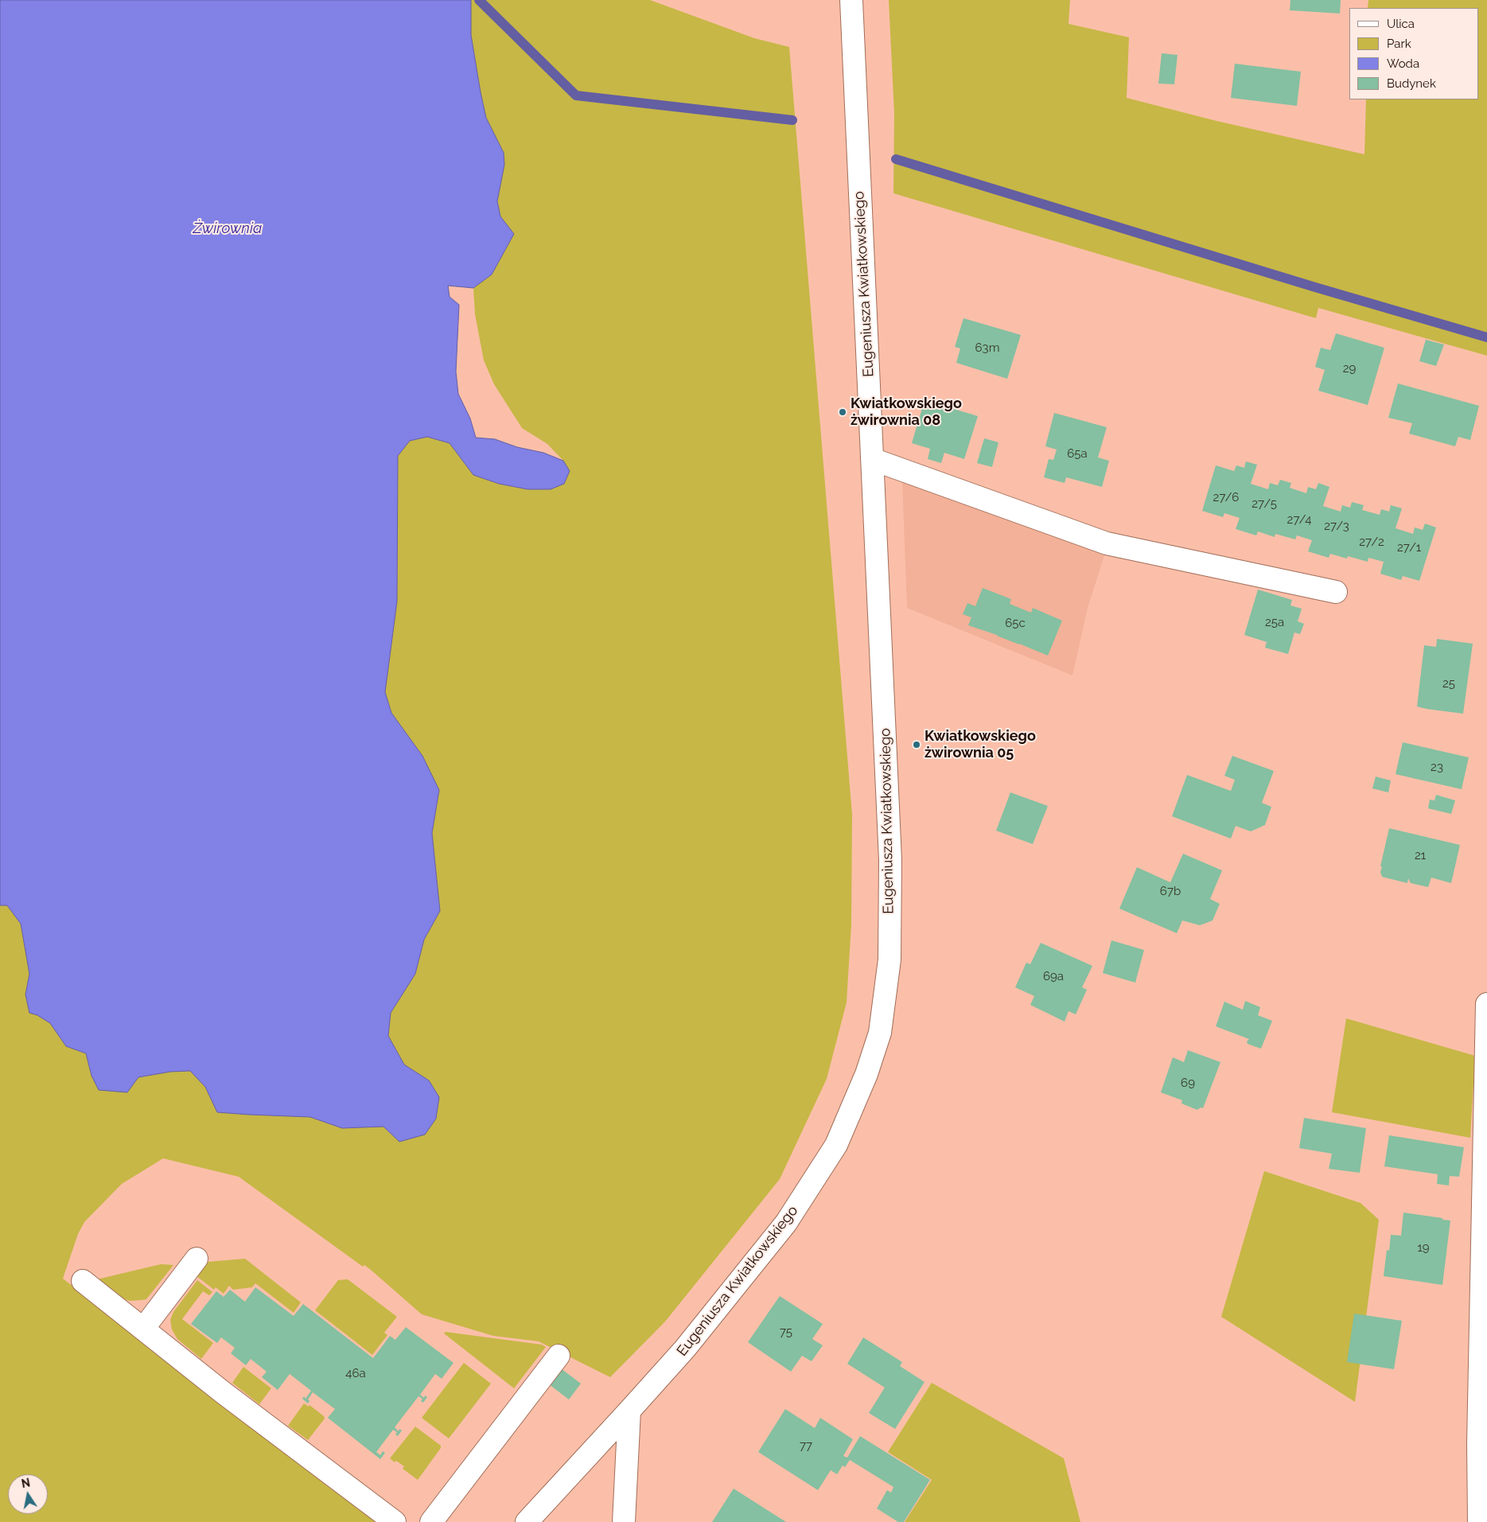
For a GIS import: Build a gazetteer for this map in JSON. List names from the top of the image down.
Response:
{
  "streets": {
    "street": ["Eugeniusza Kwiatkowskiego"]
  },
  "water": ["Żwirownia"],
  "places": ["Kwiatkowskiego żwirownia 08", "Kwiatkowskiego żwirownia 05"],
  "house_numbers": [
    "63m",
    "29",
    "65a",
    "27/6",
    "27/5",
    "27/4",
    "27/3",
    "27/2",
    "27/1",
    "25a",
    "65c",
    "25",
    "23",
    "21",
    "67b",
    "69a",
    "69",
    "19",
    "75",
    "46a",
    "77"
  ],
  "legend": [
    "Ulica",
    "Park",
    "Woda",
    "Budynek"
  ],
  "north": "top"
}
